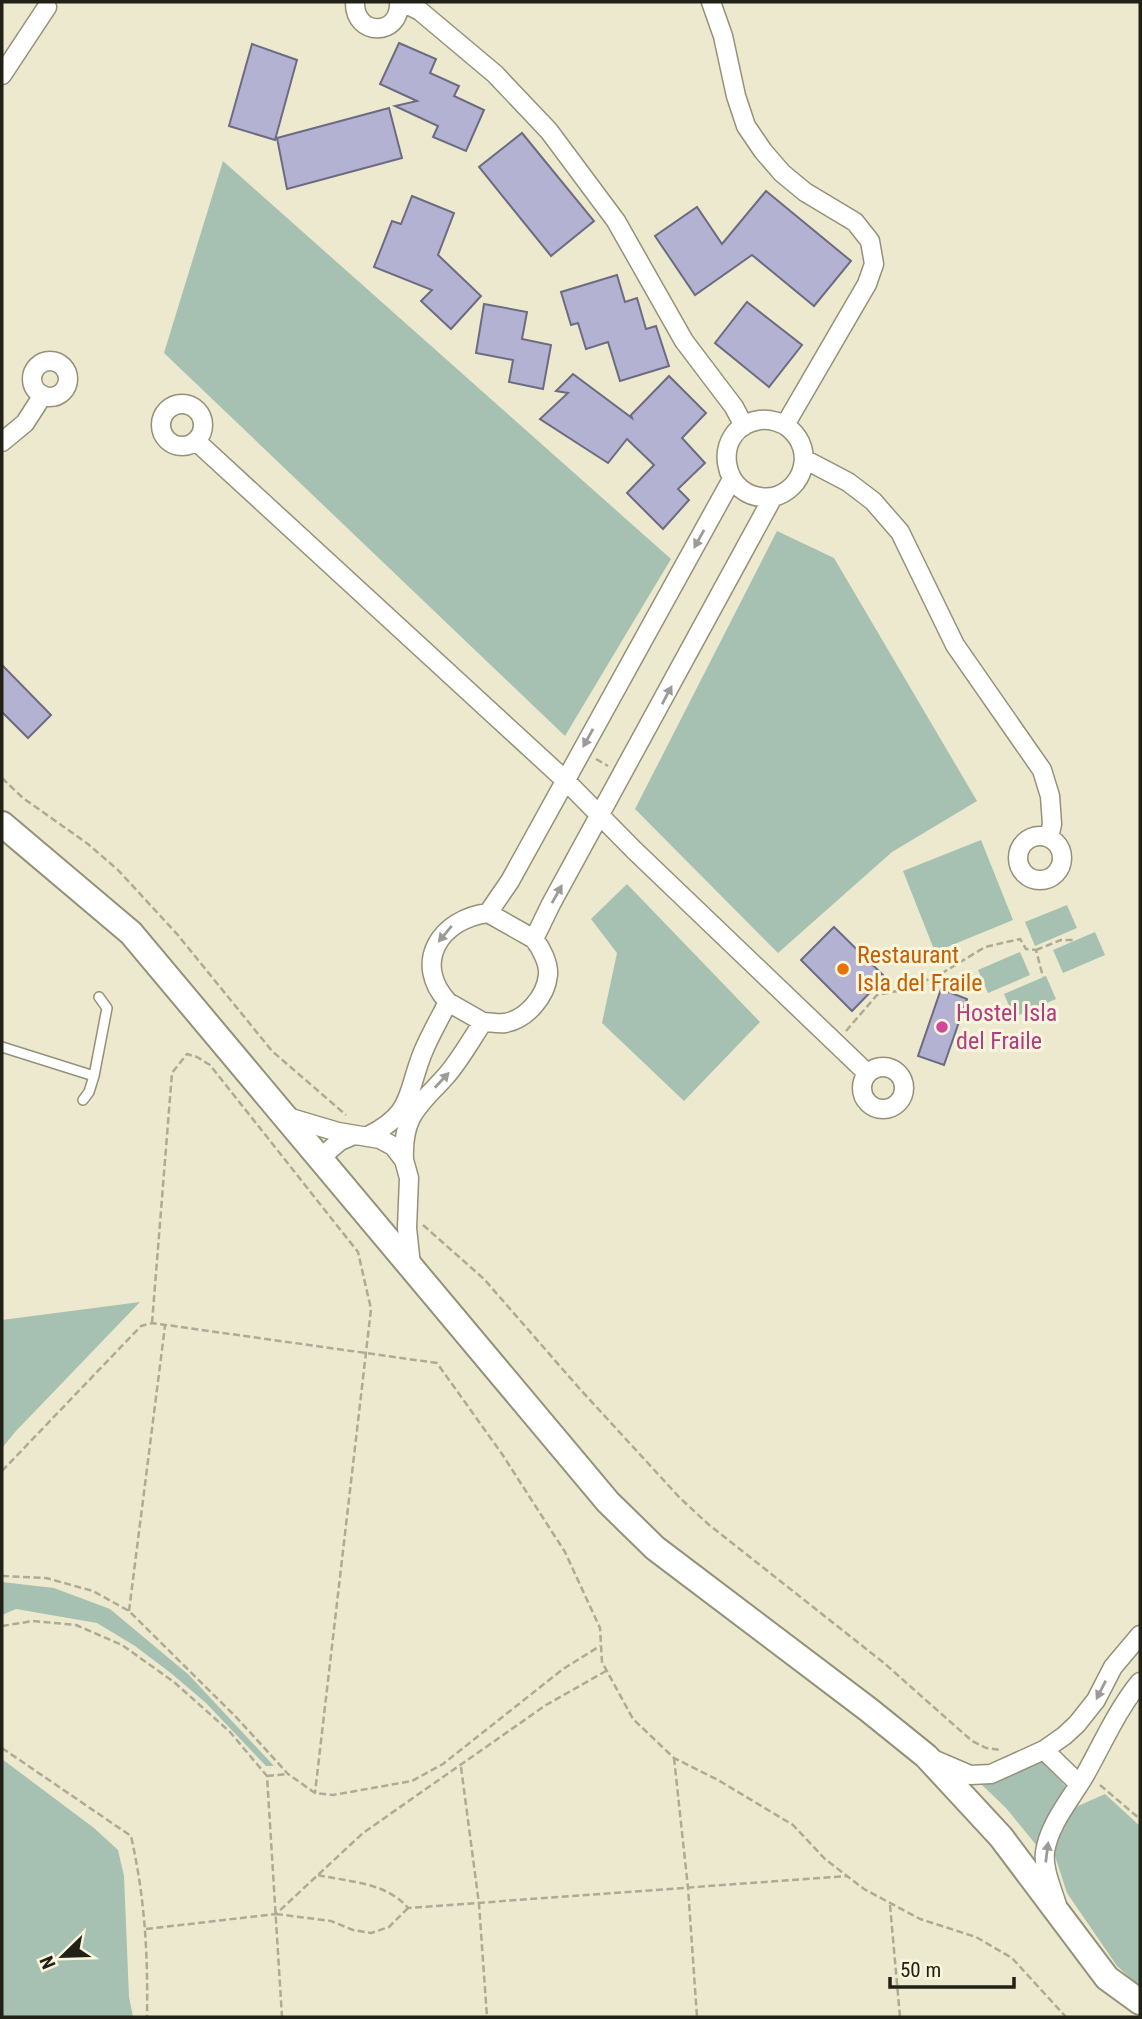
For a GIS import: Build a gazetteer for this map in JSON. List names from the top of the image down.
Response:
{
  "places": ["Restaurant Isla del Fraile", "Hostel Isla del Fraile"],
  "scale_bar": "50 m",
  "north": "bottom left"
}
